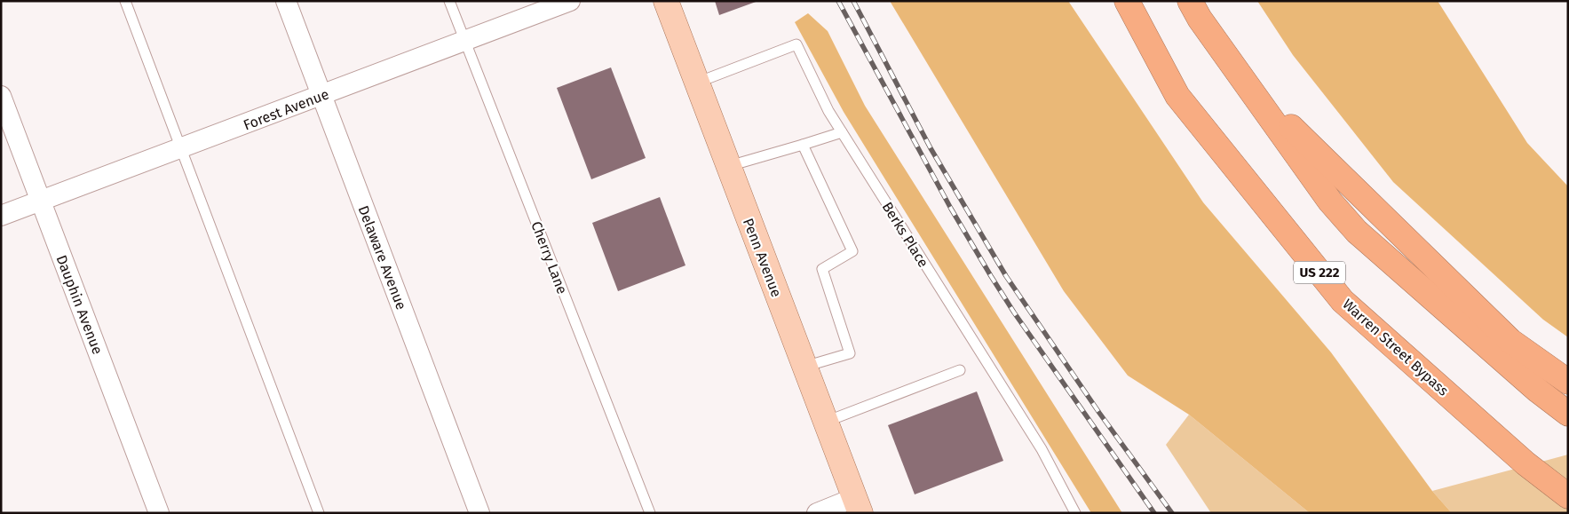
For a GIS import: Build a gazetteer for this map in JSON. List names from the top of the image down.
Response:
{
  "streets": {
    "highway": ["US 222", "Warren Street Bypass"],
    "main road": ["Penn Avenue"],
    "street": ["Forest Avenue", "Delaware Avenue", "Dauphin Avenue"],
    "lane": ["Berks Place", "Cherry Lane"]
  },
  "crossings": [
    ["Forest Avenue", "Delaware Avenue"],
    ["Forest Avenue", "Cherry Lane"],
    ["Forest Avenue", "Dauphin Avenue"],
    ["Berks Place", "Penn Avenue"]
  ]
}
